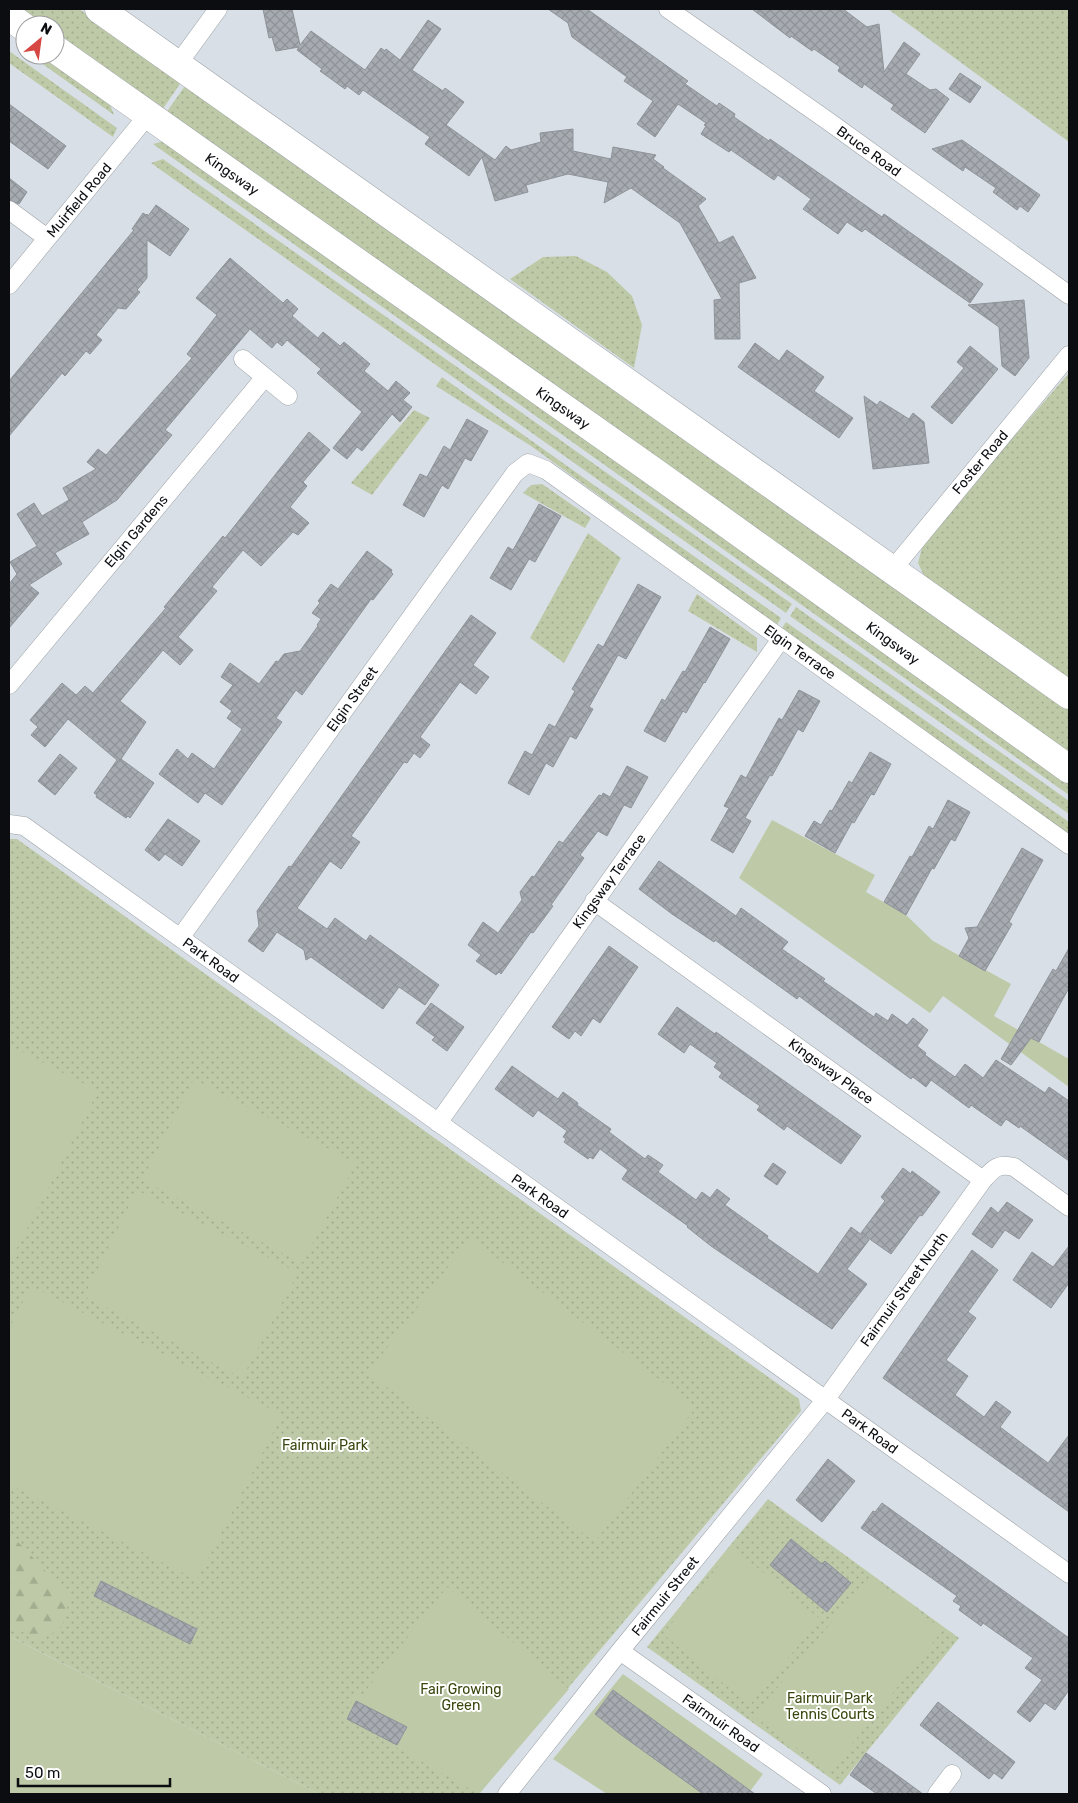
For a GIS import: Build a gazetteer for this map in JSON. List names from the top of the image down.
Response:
{
  "streets": {
    "highway": ["Kingsway"],
    "street": [
      "Bruce Road",
      "Muirfield Road",
      "Foster Road",
      "Elgin Gardens",
      "Elgin Terrace",
      "Elgin Street",
      "Kingsway Terrace",
      "Park Road",
      "Kingsway Place",
      "Fairmuir Street North",
      "Fairmuir Street",
      "Fairmuir Road"
    ]
  },
  "crossings": [
    ["Kingsway", "Muirfield Road"],
    ["Elgin Terrace", "Elgin Street"],
    ["Elgin Terrace", "Kingsway Terrace"],
    ["Elgin Street", "Park Road"],
    ["Kingsway Terrace", "Park Road"],
    ["Kingsway Terrace", "Kingsway Place"],
    ["Park Road", "Fairmuir Street North"],
    ["Park Road", "Fairmuir Street"],
    ["Kingsway Place", "Fairmuir Street North"],
    ["Fairmuir Street North", "Fairmuir Street"],
    ["Fairmuir Street", "Fairmuir Road"]
  ],
  "parks": ["Fairmuir Park", "Fair Growing Green", "Fairmuir Park Tennis Courts"],
  "scale_bar": "50 m",
  "north": "top right"
}
